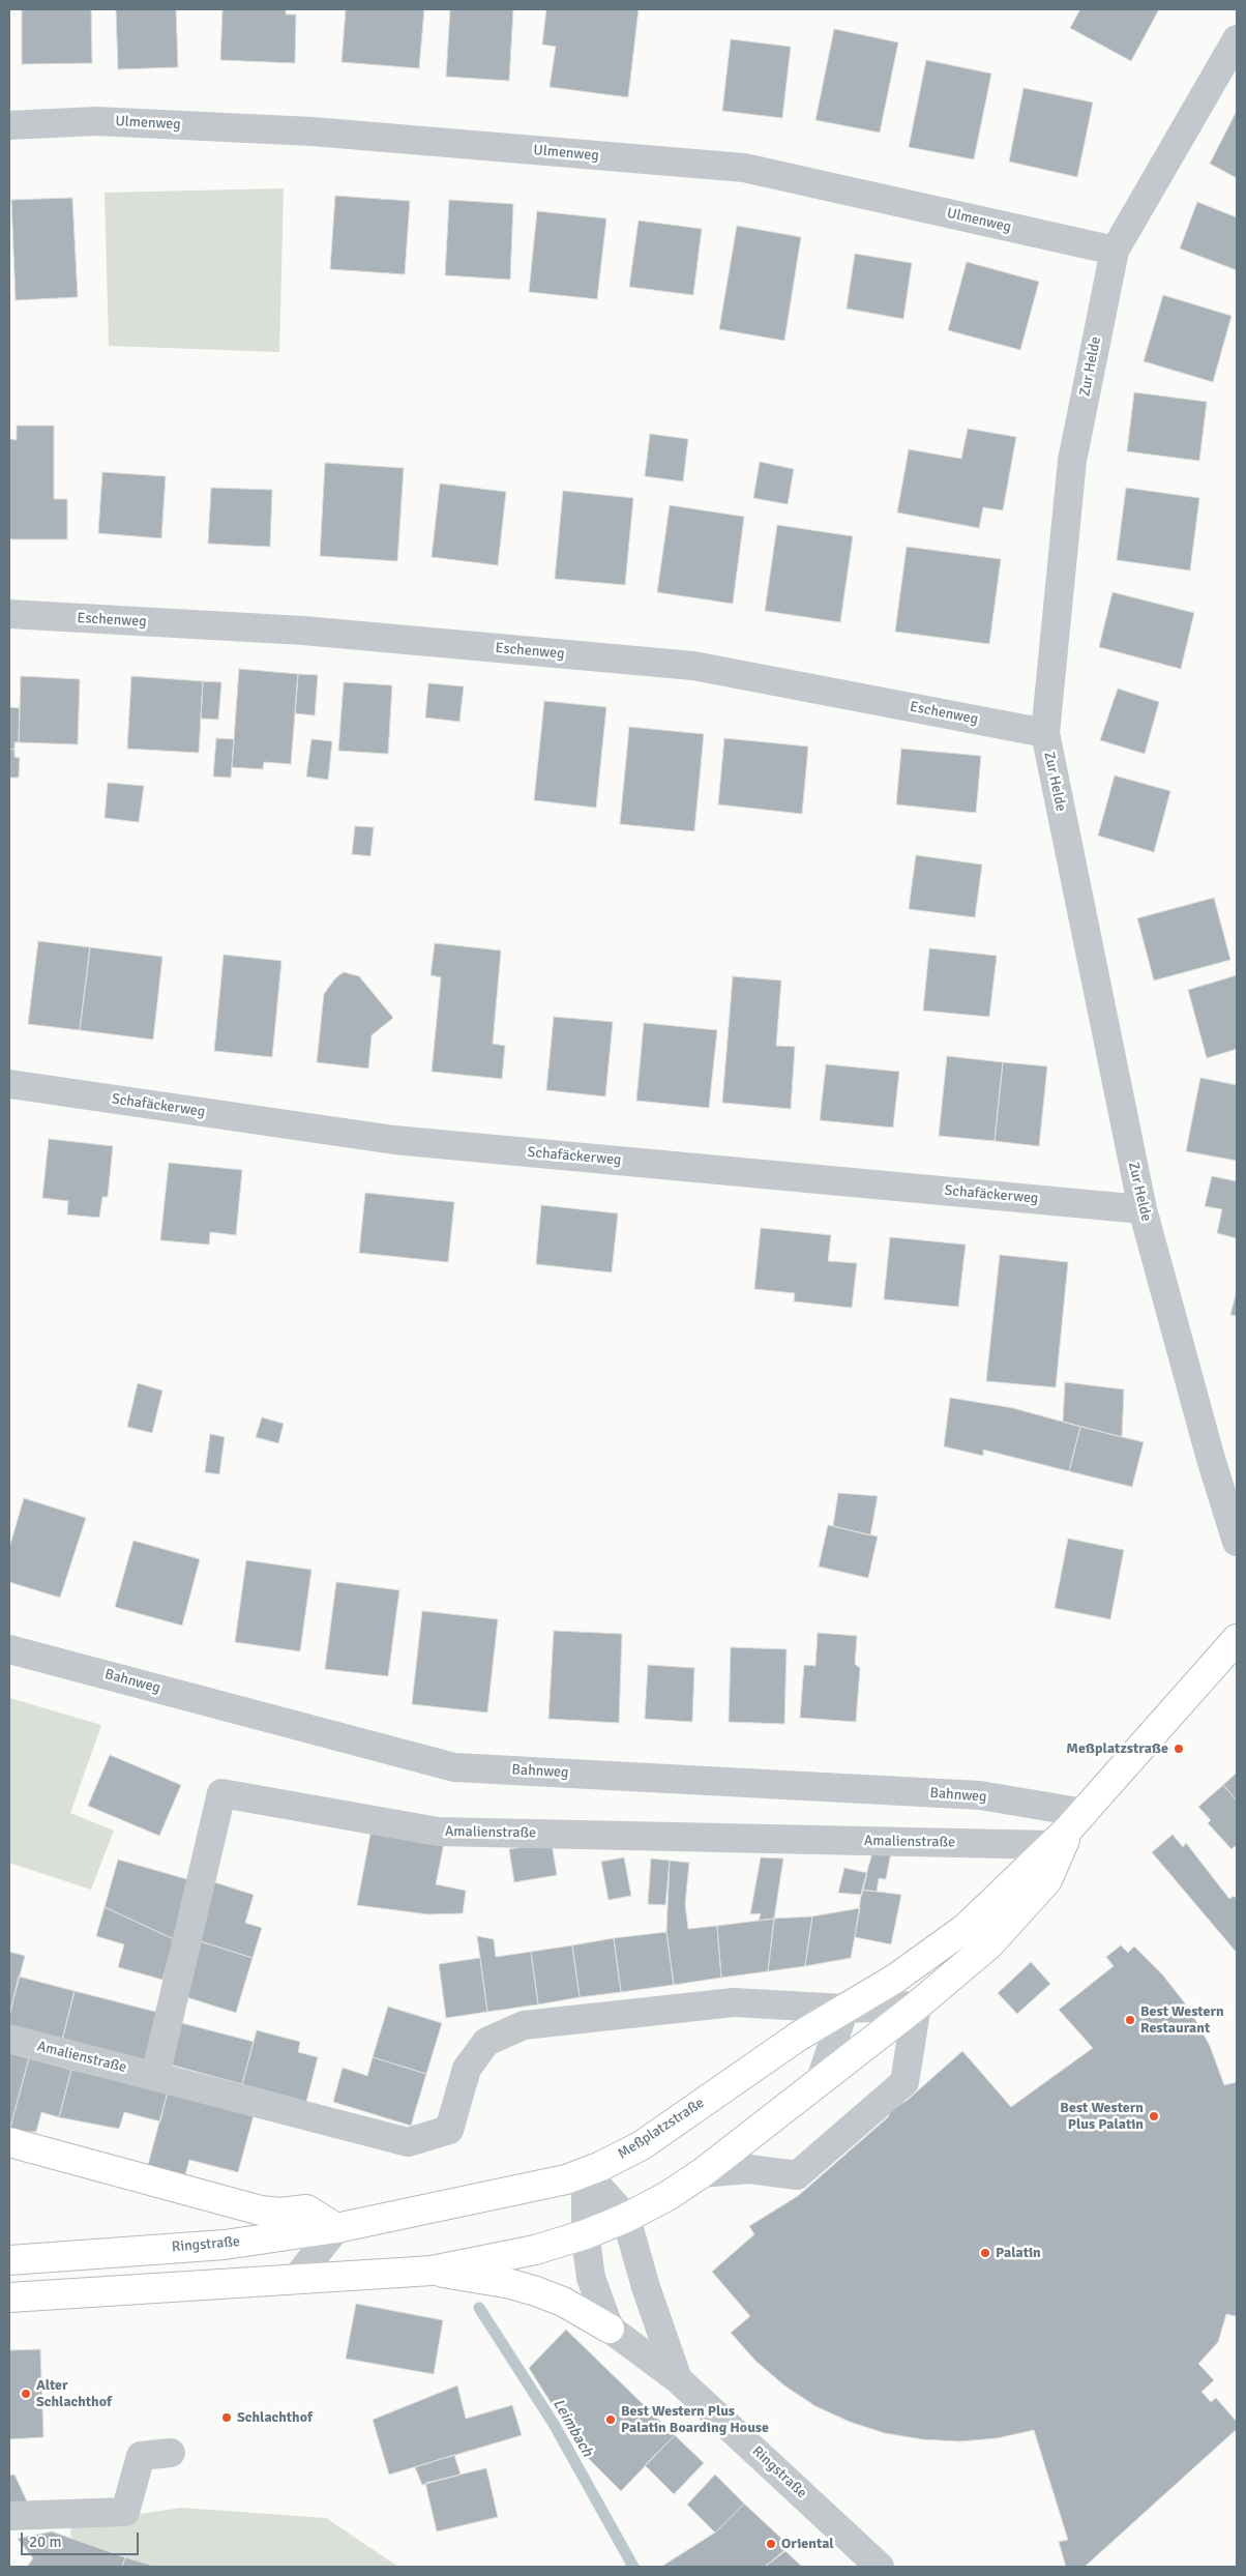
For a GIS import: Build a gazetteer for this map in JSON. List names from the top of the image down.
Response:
{
  "streets": {
    "main road": ["Meßplatzstraße", "Ringstraße"],
    "street": [
      "Ulmenweg",
      "Zur Helde",
      "Eschenweg",
      "Schafäckerweg",
      "Bahnweg",
      "Amalienstraße"
    ]
  },
  "crossings": [
    ["Ulmenweg", "Zur Helde"],
    ["Zur Helde", "Eschenweg"],
    ["Zur Helde", "Schafäckerweg"],
    ["Bahnweg", "Amalienstraße"],
    ["Bahnweg", "Meßplatzstraße"],
    ["Amalienstraße", "Meßplatzstraße"],
    ["Meßplatzstraße", "Ringstraße"]
  ],
  "water": ["Leimbach"],
  "places": [
    "Meßplatzstraße",
    "Best Western Restaurant",
    "Best Western Plus Palatin",
    "Palatin",
    "Alter Schlachthof",
    "Schlachthof",
    "Best Western Plus Palatin Boarding House",
    "Oriental"
  ],
  "scale_bar": "20 m"
}
